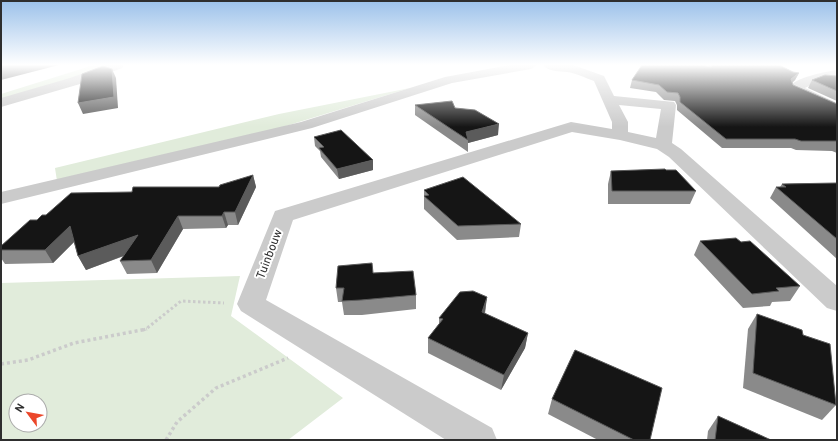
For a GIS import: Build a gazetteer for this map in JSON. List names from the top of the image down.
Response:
{
  "streets": {
    "street": ["Tuinbouw"]
  },
  "north": "top left"
}
